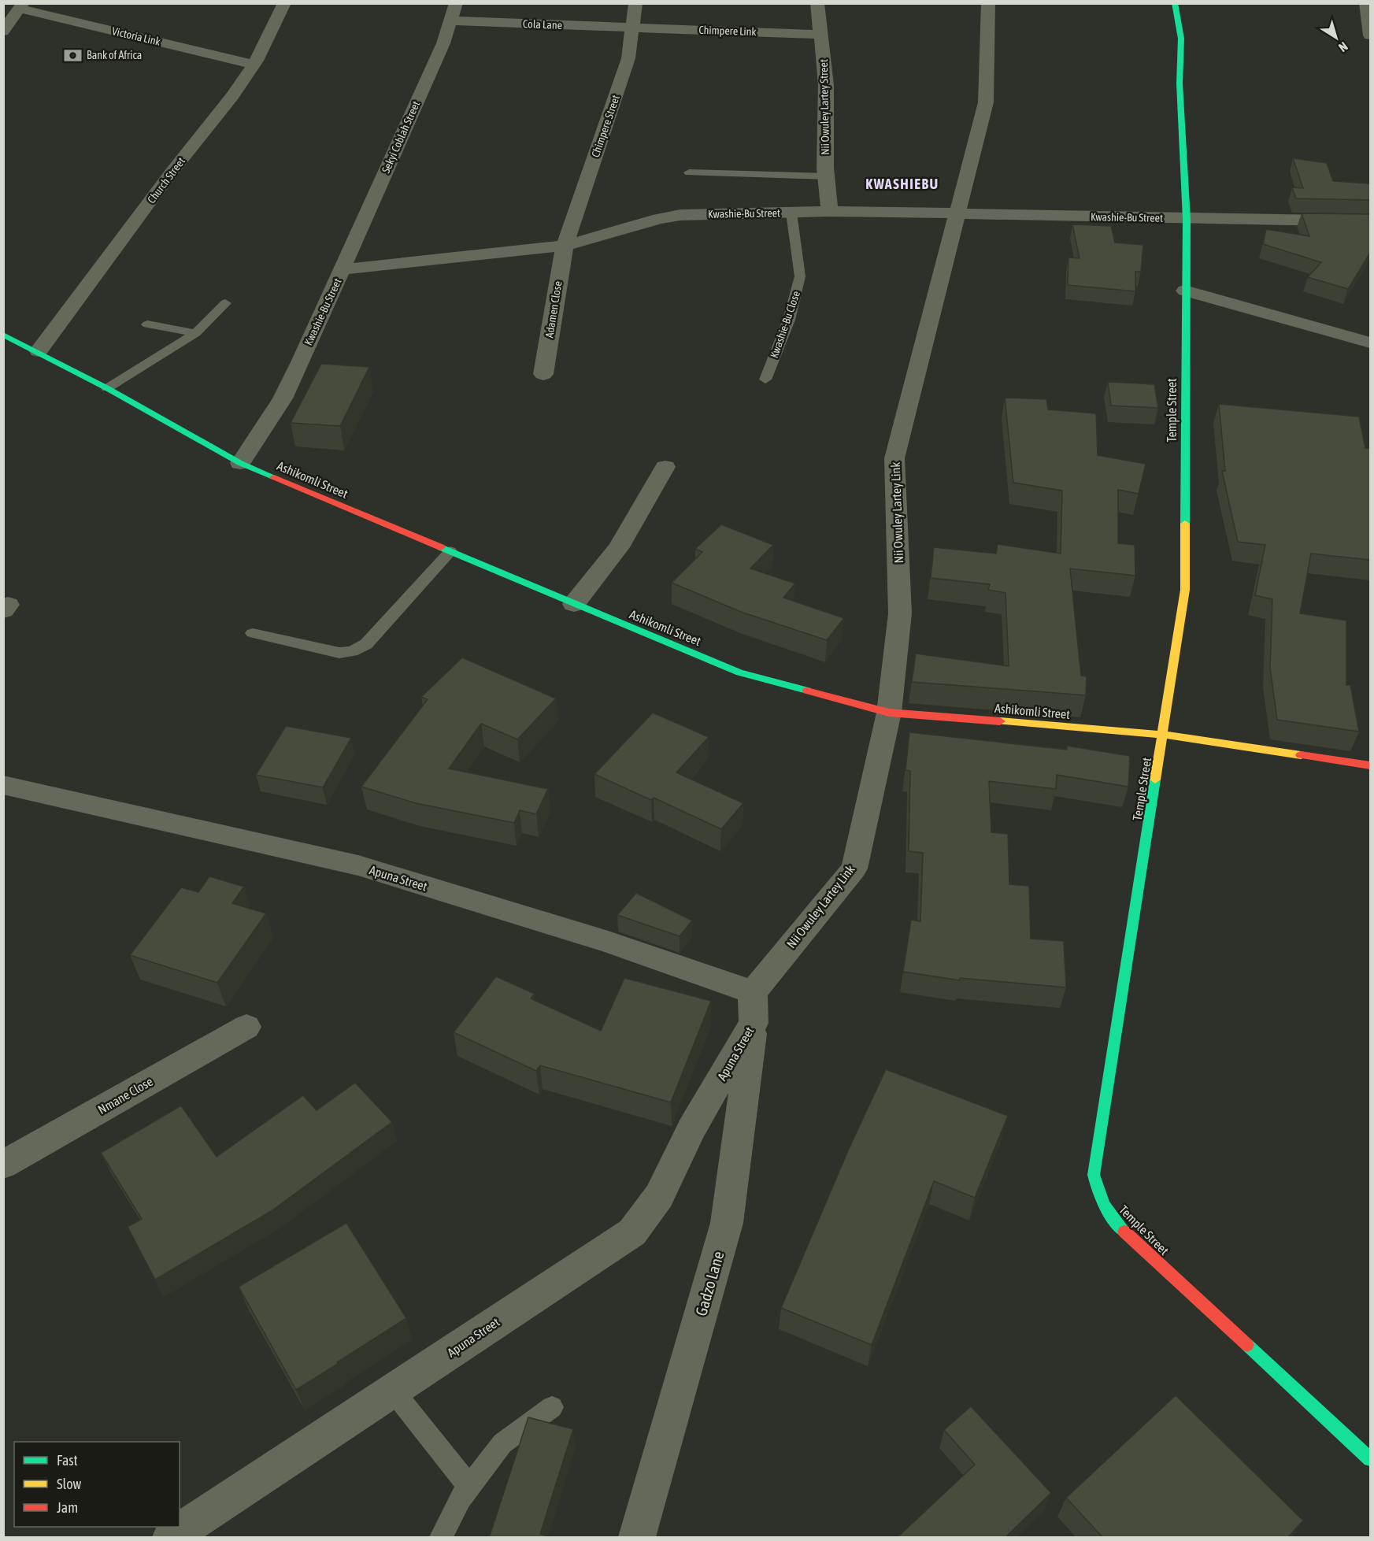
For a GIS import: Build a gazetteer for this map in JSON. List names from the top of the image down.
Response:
{
  "streets": {
    "street": [
      "Cola Lane",
      "Chimpere Link",
      "Victoria Link",
      "Nii Owuley Lartey Street",
      "Chimpere Street",
      "Sekyi Coblah Street",
      "Church Street",
      "Kwashie-Bu Street",
      "Adamen Close",
      "Temple Street",
      "Ashikomli Street",
      "Nii Owuley Lartey Link",
      "Apuna Street",
      "Nmane Close",
      "Gadzo Lane"
    ],
    "lane": ["Kwashie-Bu Close"]
  },
  "crossings": [
    ["Cola Lane", "Chimpere Link"],
    ["Cola Lane", "Chimpere Street"],
    ["Cola Lane", "Sekyi Coblah Street"],
    ["Chimpere Link", "Nii Owuley Lartey Street"],
    ["Chimpere Link", "Chimpere Street"],
    ["Victoria Link", "Church Street"],
    ["Nii Owuley Lartey Street", "Kwashie-Bu Street"],
    ["Chimpere Street", "Kwashie-Bu Street"],
    ["Chimpere Street", "Adamen Close"],
    ["Sekyi Coblah Street", "Kwashie-Bu Street"],
    ["Church Street", "Ashikomli Street"],
    ["Kwashie-Bu Street", "Adamen Close"],
    ["Kwashie-Bu Street", "Kwashie-Bu Close"],
    ["Kwashie-Bu Street", "Temple Street"],
    ["Kwashie-Bu Street", "Ashikomli Street"],
    ["Kwashie-Bu Street", "Nii Owuley Lartey Link"],
    ["Temple Street", "Ashikomli Street"],
    ["Ashikomli Street", "Nii Owuley Lartey Link"],
    ["Nii Owuley Lartey Link", "Apuna Street"],
    ["Nii Owuley Lartey Link", "Gadzo Lane"],
    ["Apuna Street", "Gadzo Lane"]
  ],
  "districts": ["KWASHIEBU"],
  "places": {
    "bank": ["Bank of Africa"]
  },
  "legend": ["Fast", "Slow", "Jam"],
  "north": "bottom right"
}
